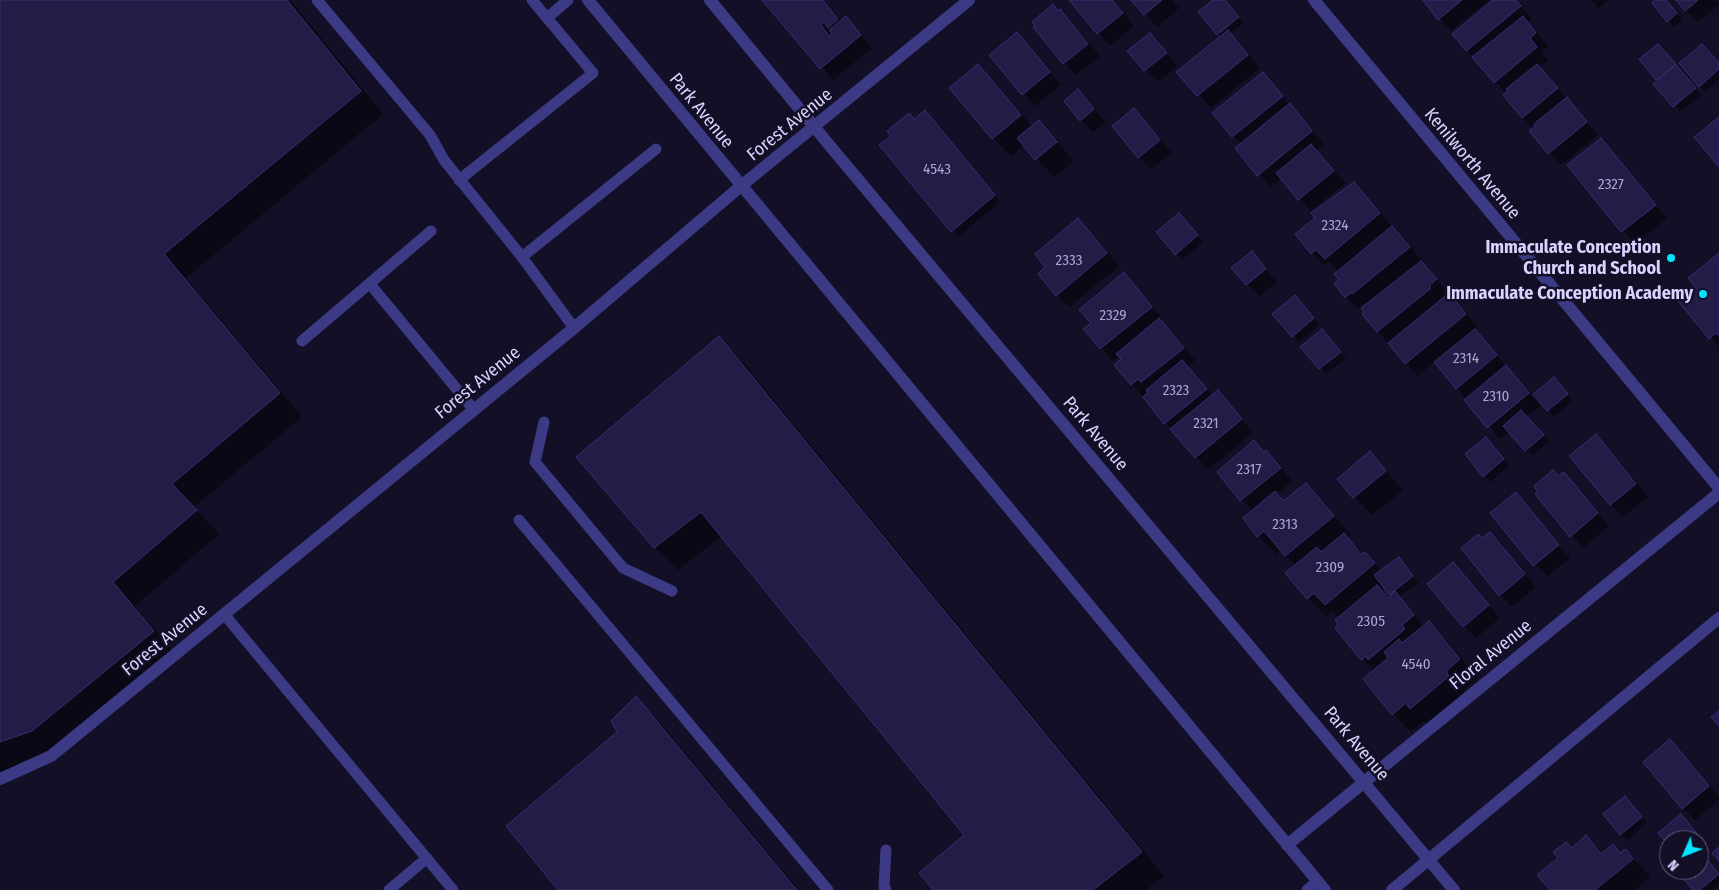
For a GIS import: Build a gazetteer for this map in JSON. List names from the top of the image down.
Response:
{
  "streets": {
    "street": [
      "Park Avenue",
      "Forest Avenue",
      "Kenilworth Avenue",
      "Floral Avenue"
    ]
  },
  "crossings": [
    ["Park Avenue", "Forest Avenue"],
    ["Park Avenue", "Floral Avenue"]
  ],
  "places": ["Immaculate Conception Church and School", "Immaculate Conception Academy"],
  "house_numbers": [
    "4543",
    "2327",
    "2324",
    "2333",
    "2329",
    "2314",
    "2323",
    "2310",
    "2321",
    "2317",
    "2313",
    "2309",
    "2305",
    "4540"
  ],
  "north": "bottom left"
}
